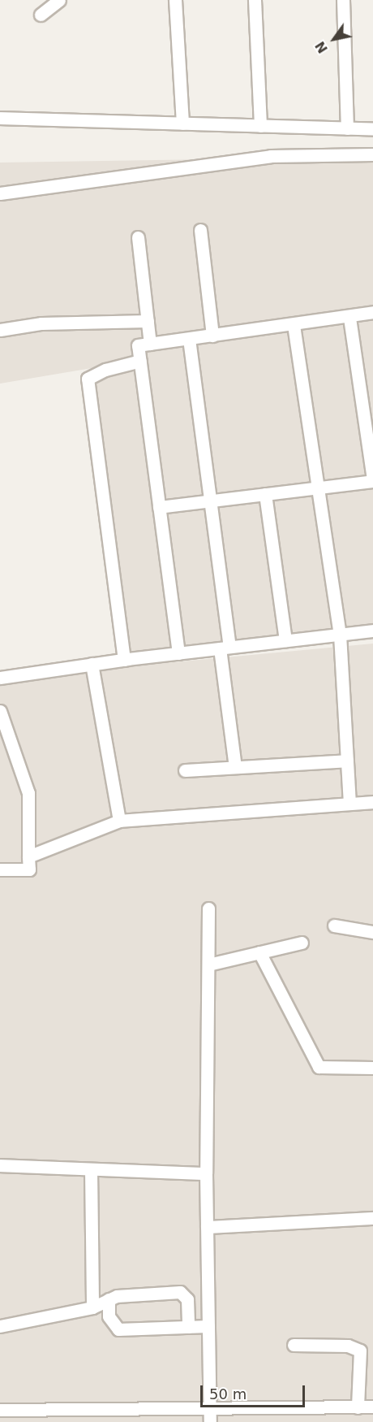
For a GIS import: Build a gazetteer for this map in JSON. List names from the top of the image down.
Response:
{
  "scale_bar": "50 m",
  "north": "bottom left"
}
